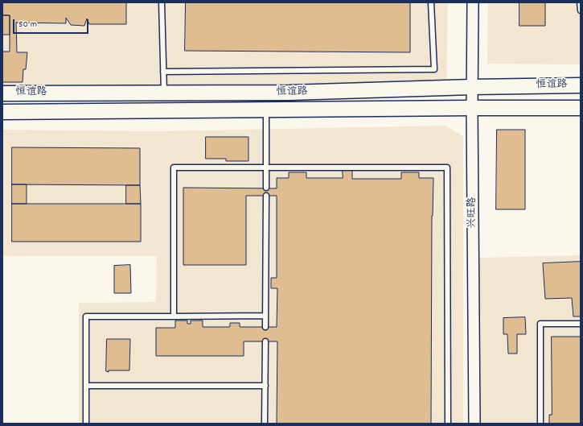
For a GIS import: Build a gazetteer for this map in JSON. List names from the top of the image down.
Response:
{
  "streets": {
    "main road": ["恒谊路"],
    "street": ["兴旺路"]
  },
  "crossings": [
    ["恒谊路", "兴旺路"]
  ],
  "scale_bar": "50 m"
}
